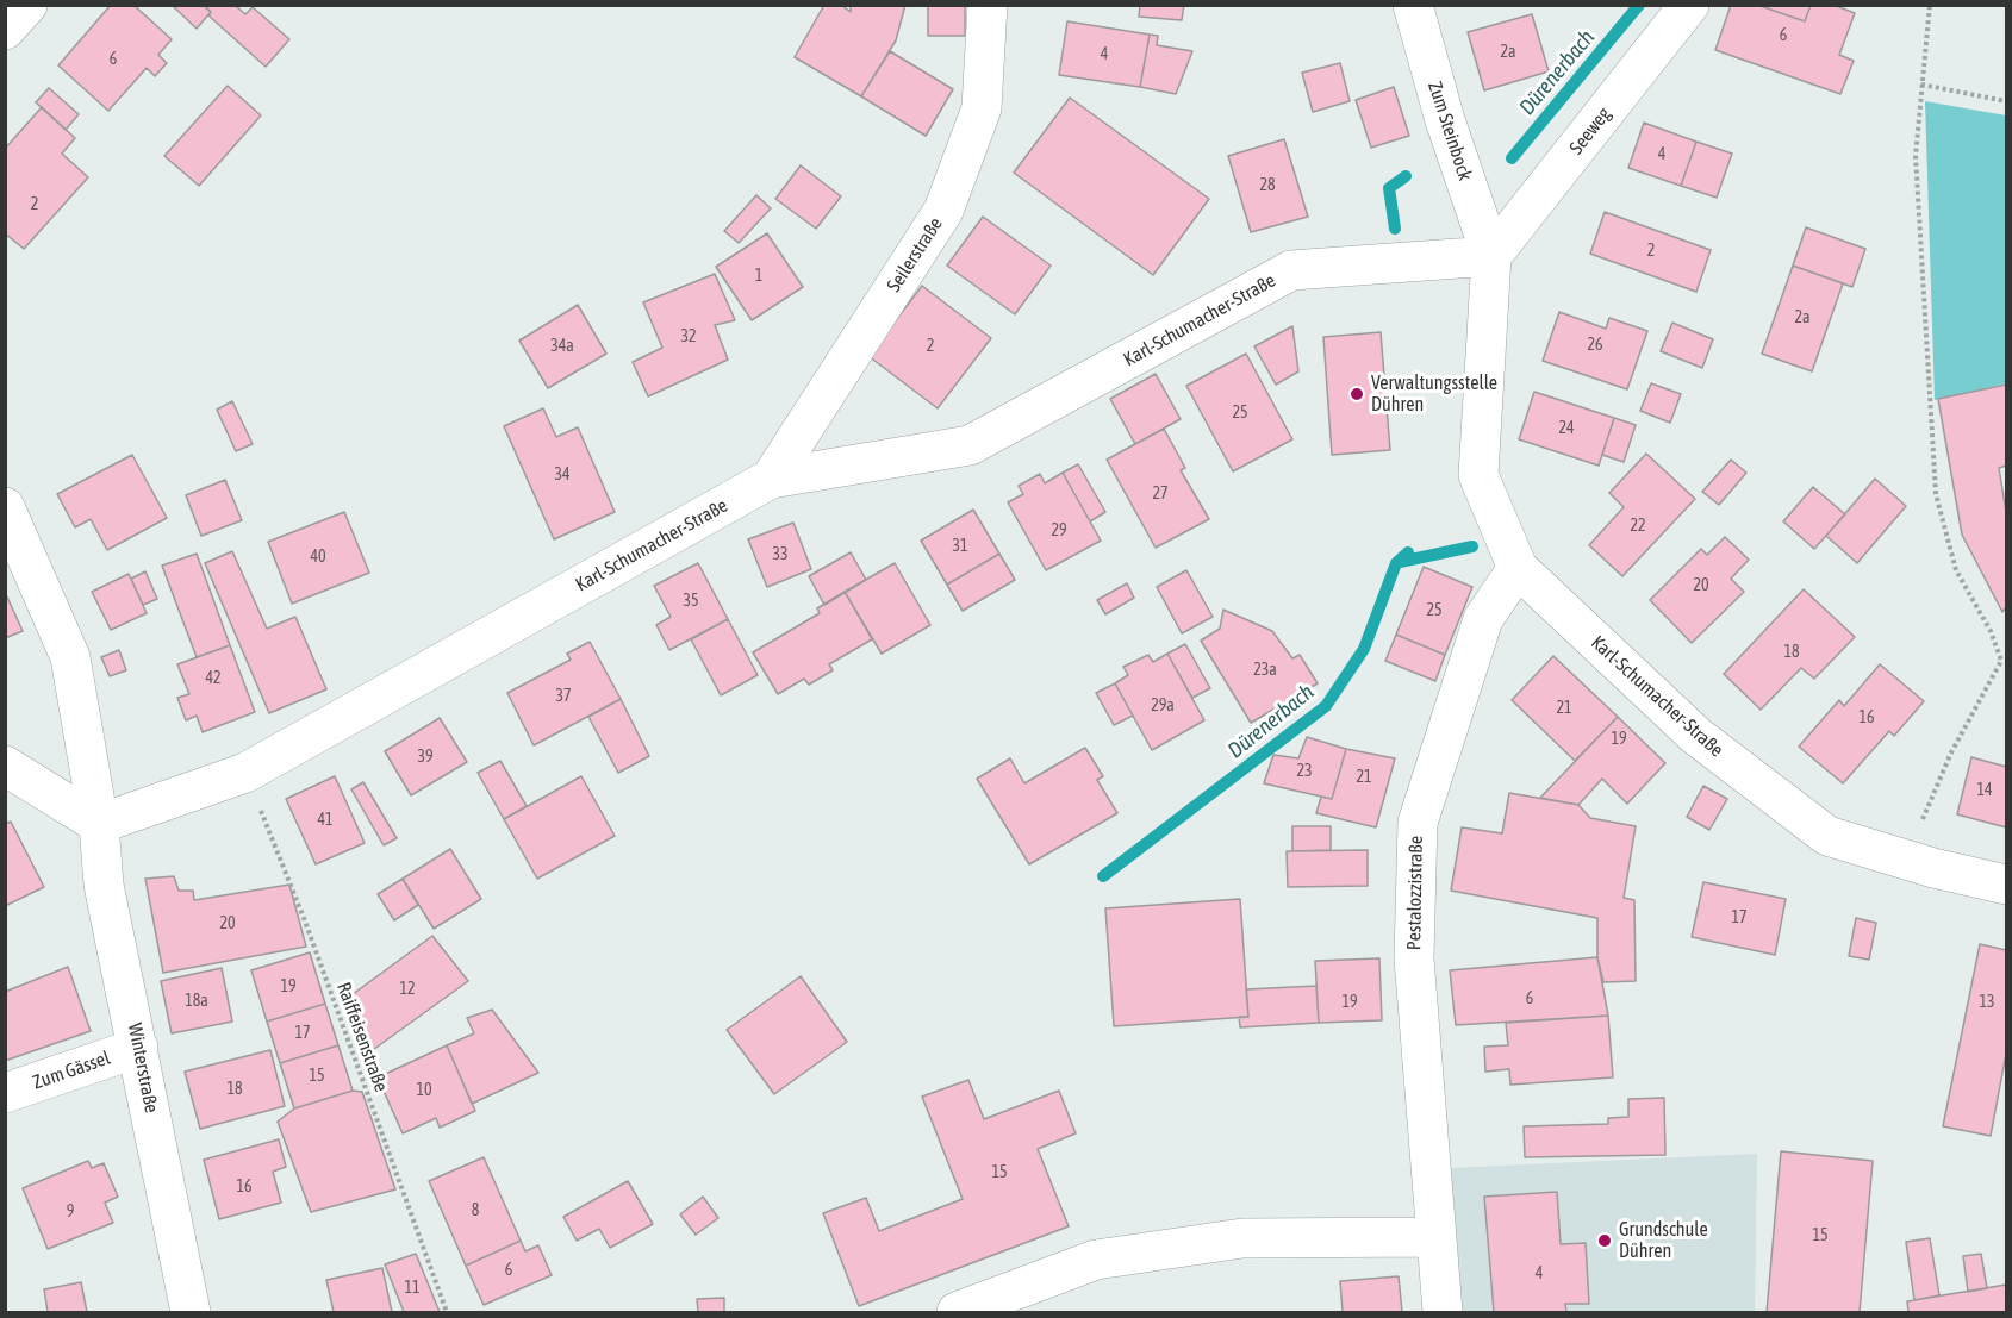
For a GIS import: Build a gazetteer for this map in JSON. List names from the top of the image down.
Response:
{
  "streets": {
    "street": [
      "Zum Steinbock",
      "Seeweg",
      "Seilerstraße",
      "Karl-Schumacher-Straße",
      "Pestalozzistraße",
      "Winterstraße",
      "Zum Gässel"
    ],
    "path": ["Raiffeisenstraße"]
  },
  "crossings": [
    ["Zum Steinbock", "Seeweg"],
    ["Zum Steinbock", "Karl-Schumacher-Straße"],
    ["Seeweg", "Karl-Schumacher-Straße"],
    ["Seilerstraße", "Karl-Schumacher-Straße"],
    ["Karl-Schumacher-Straße", "Pestalozzistraße"],
    ["Karl-Schumacher-Straße", "Raiffeisenstraße"],
    ["Karl-Schumacher-Straße", "Winterstraße"],
    ["Winterstraße", "Zum Gässel"]
  ],
  "water": ["Dürenerbach"],
  "places": ["Verwaltungsstelle Dühren", "Grundschule Dühren"],
  "house_numbers": [
    "6",
    "2a",
    "4",
    "6",
    "4",
    "28",
    "2",
    "2",
    "1",
    "2a",
    "32",
    "26",
    "34a",
    "2",
    "25",
    "24",
    "34",
    "27",
    "22",
    "29",
    "31",
    "33",
    "40",
    "20",
    "35",
    "25",
    "18",
    "23a",
    "42",
    "37",
    "29a",
    "21",
    "16",
    "19",
    "39",
    "23",
    "21",
    "14",
    "41",
    "17",
    "20",
    "19",
    "12",
    "6",
    "18a",
    "19",
    "13",
    "17",
    "15",
    "18",
    "10",
    "15",
    "16",
    "8",
    "9",
    "15",
    "6",
    "4",
    "11"
  ]
}
